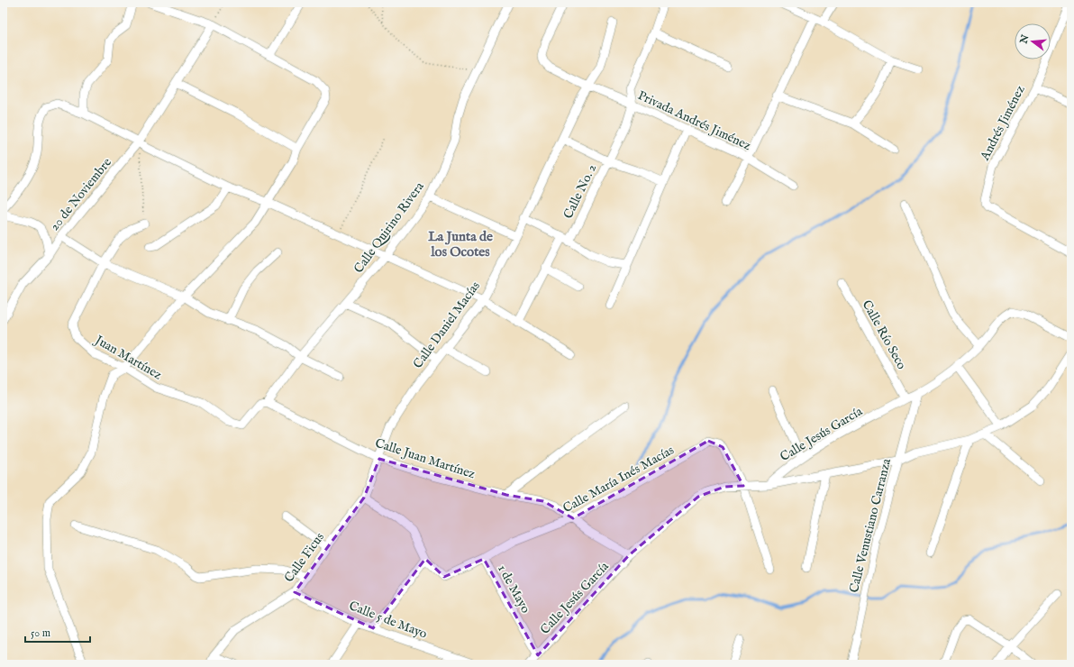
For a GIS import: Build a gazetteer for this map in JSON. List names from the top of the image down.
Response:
{
  "streets": {
    "street": [
      "Privada Andrés Jiménez",
      "Andrés Jiménez",
      "Calle No. 2",
      "20 de Noviembre",
      "Calle Quirino Rivera",
      "Calle Daniel Macías",
      "Calle Río Seco",
      "Juan Martínez",
      "Calle Jesús García",
      "Calle Juan Martínez",
      "Calle María Inés Macías",
      "Calle Venustiano Carranza",
      "Calle Ficus",
      "1 de Mayo",
      "Calle 5 de Mayo"
    ]
  },
  "crossings": [
    ["Privada Andrés Jiménez", "Calle No. 2"],
    ["Privada Andrés Jiménez", "Calle Daniel Macías"],
    ["Calle Quirino Rivera", "Juan Martínez"],
    ["Calle Quirino Rivera", "Calle Juan Martínez"],
    ["Calle Daniel Macías", "Calle Juan Martínez"],
    ["Calle Daniel Macías", "Calle Ficus"],
    ["Calle Río Seco", "Calle Jesús García"],
    ["Juan Martínez", "Calle Juan Martínez"],
    ["Calle Jesús García", "Calle María Inés Macías"],
    ["Calle Jesús García", "Calle Venustiano Carranza"],
    ["Calle Jesús García", "1 de Mayo"],
    ["Calle Juan Martínez", "Calle María Inés Macías"],
    ["Calle Juan Martínez", "Calle Ficus"],
    ["Calle María Inés Macías", "1 de Mayo"],
    ["Calle Ficus", "1 de Mayo"],
    ["Calle Ficus", "Calle 5 de Mayo"]
  ],
  "districts": ["La Junta de los Ocotes"],
  "scale_bar": "50 m",
  "north": "left"
}
